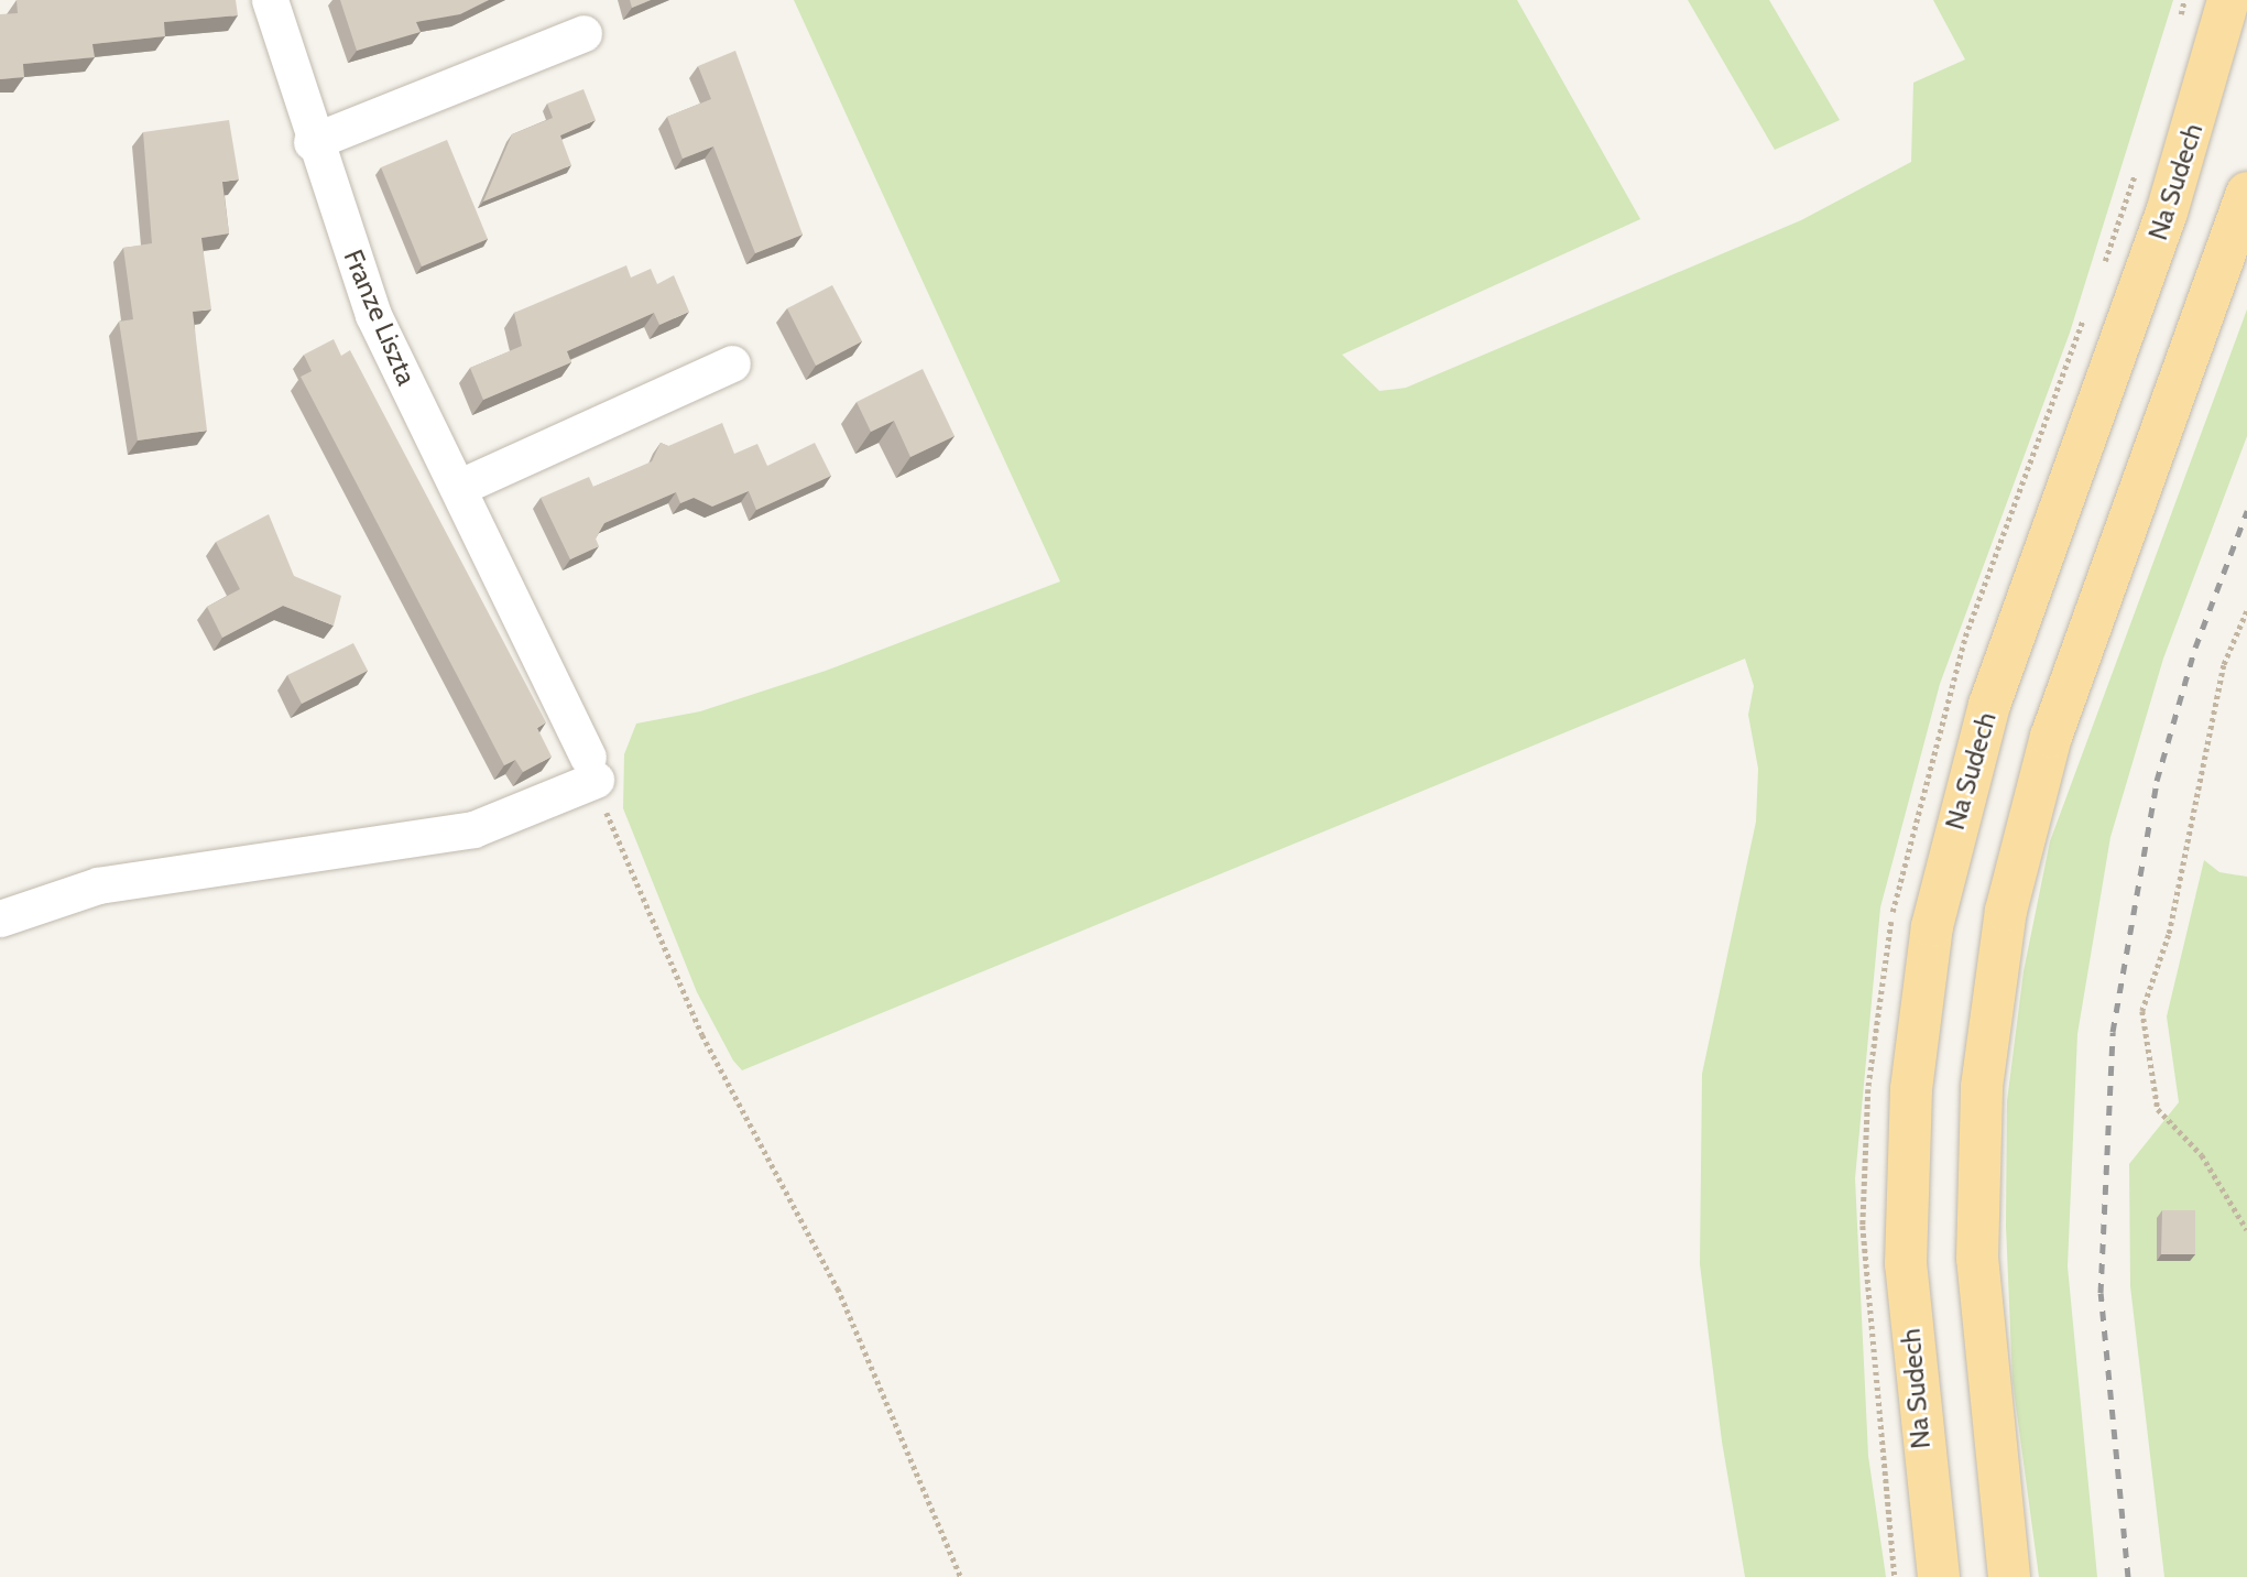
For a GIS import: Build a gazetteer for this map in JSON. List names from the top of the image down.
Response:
{
  "streets": {
    "main road": ["Na Sudech"],
    "street": ["Franze Liszta"]
  }
}
